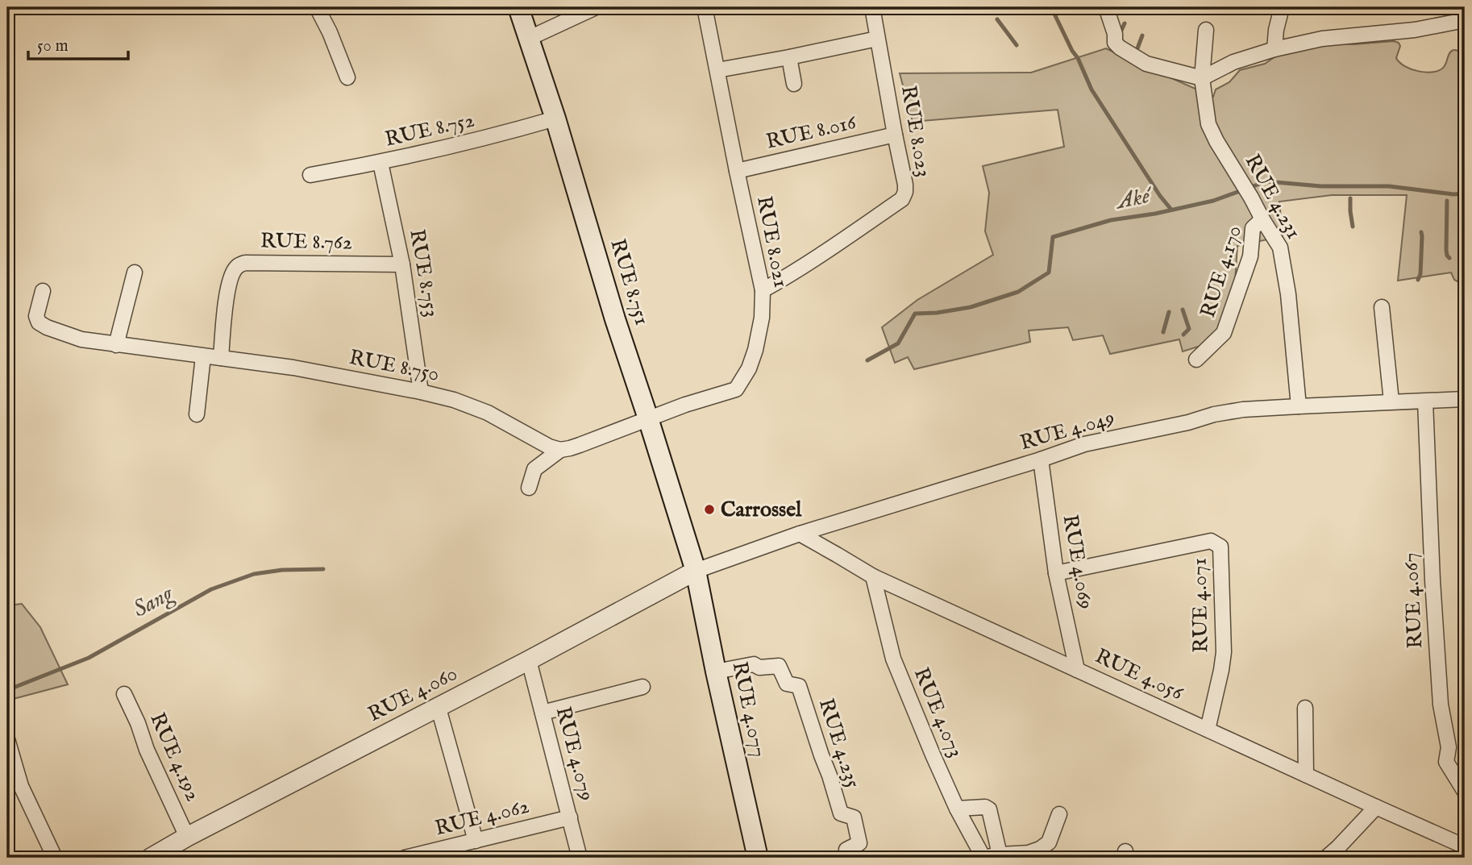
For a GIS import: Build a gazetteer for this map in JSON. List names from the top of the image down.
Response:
{
  "streets": {
    "main road": ["RUE 8.751", "RUE 4.077"],
    "street": [
      "RUE 8.752",
      "RUE 8.023",
      "RUE 8.016",
      "RUE 4.231",
      "RUE 8.762",
      "RUE 8.021",
      "RUE 4.170",
      "RUE 8.753",
      "RUE 8.750",
      "RUE 4.049",
      "RUE 4.069",
      "RUE 4.067",
      "RUE 4.071",
      "RUE 4.056",
      "RUE 4.060",
      "RUE 4.073",
      "RUE 4.235",
      "RUE 4.079",
      "RUE 4.192",
      "RUE 4.062"
    ]
  },
  "crossings": [
    ["RUE 8.752", "RUE 8.753"],
    ["RUE 8.752", "RUE 8.751"],
    ["RUE 8.023", "RUE 8.016"],
    ["RUE 8.023", "RUE 8.021"],
    ["RUE 8.016", "RUE 8.021"],
    ["RUE 4.231", "RUE 4.170"],
    ["RUE 4.231", "RUE 4.049"],
    ["RUE 8.762", "RUE 8.753"],
    ["RUE 8.762", "RUE 8.750"],
    ["RUE 8.021", "RUE 8.751"],
    ["RUE 8.753", "RUE 8.750"],
    ["RUE 8.751", "RUE 4.049"],
    ["RUE 8.751", "RUE 4.060"],
    ["RUE 8.751", "RUE 4.077"],
    ["RUE 4.049", "RUE 4.069"],
    ["RUE 4.049", "RUE 4.067"],
    ["RUE 4.049", "RUE 4.056"],
    ["RUE 4.049", "RUE 4.060"],
    ["RUE 4.049", "RUE 4.077"],
    ["RUE 4.069", "RUE 4.071"],
    ["RUE 4.069", "RUE 4.056"],
    ["RUE 4.071", "RUE 4.056"],
    ["RUE 4.056", "RUE 4.073"],
    ["RUE 4.060", "RUE 4.077"],
    ["RUE 4.060", "RUE 4.079"],
    ["RUE 4.060", "RUE 4.192"],
    ["RUE 4.077", "RUE 4.235"],
    ["RUE 4.079", "RUE 4.062"]
  ],
  "water": ["Aké", "Sang"],
  "places": ["Carrossel"],
  "scale_bar": "50 m"
}
